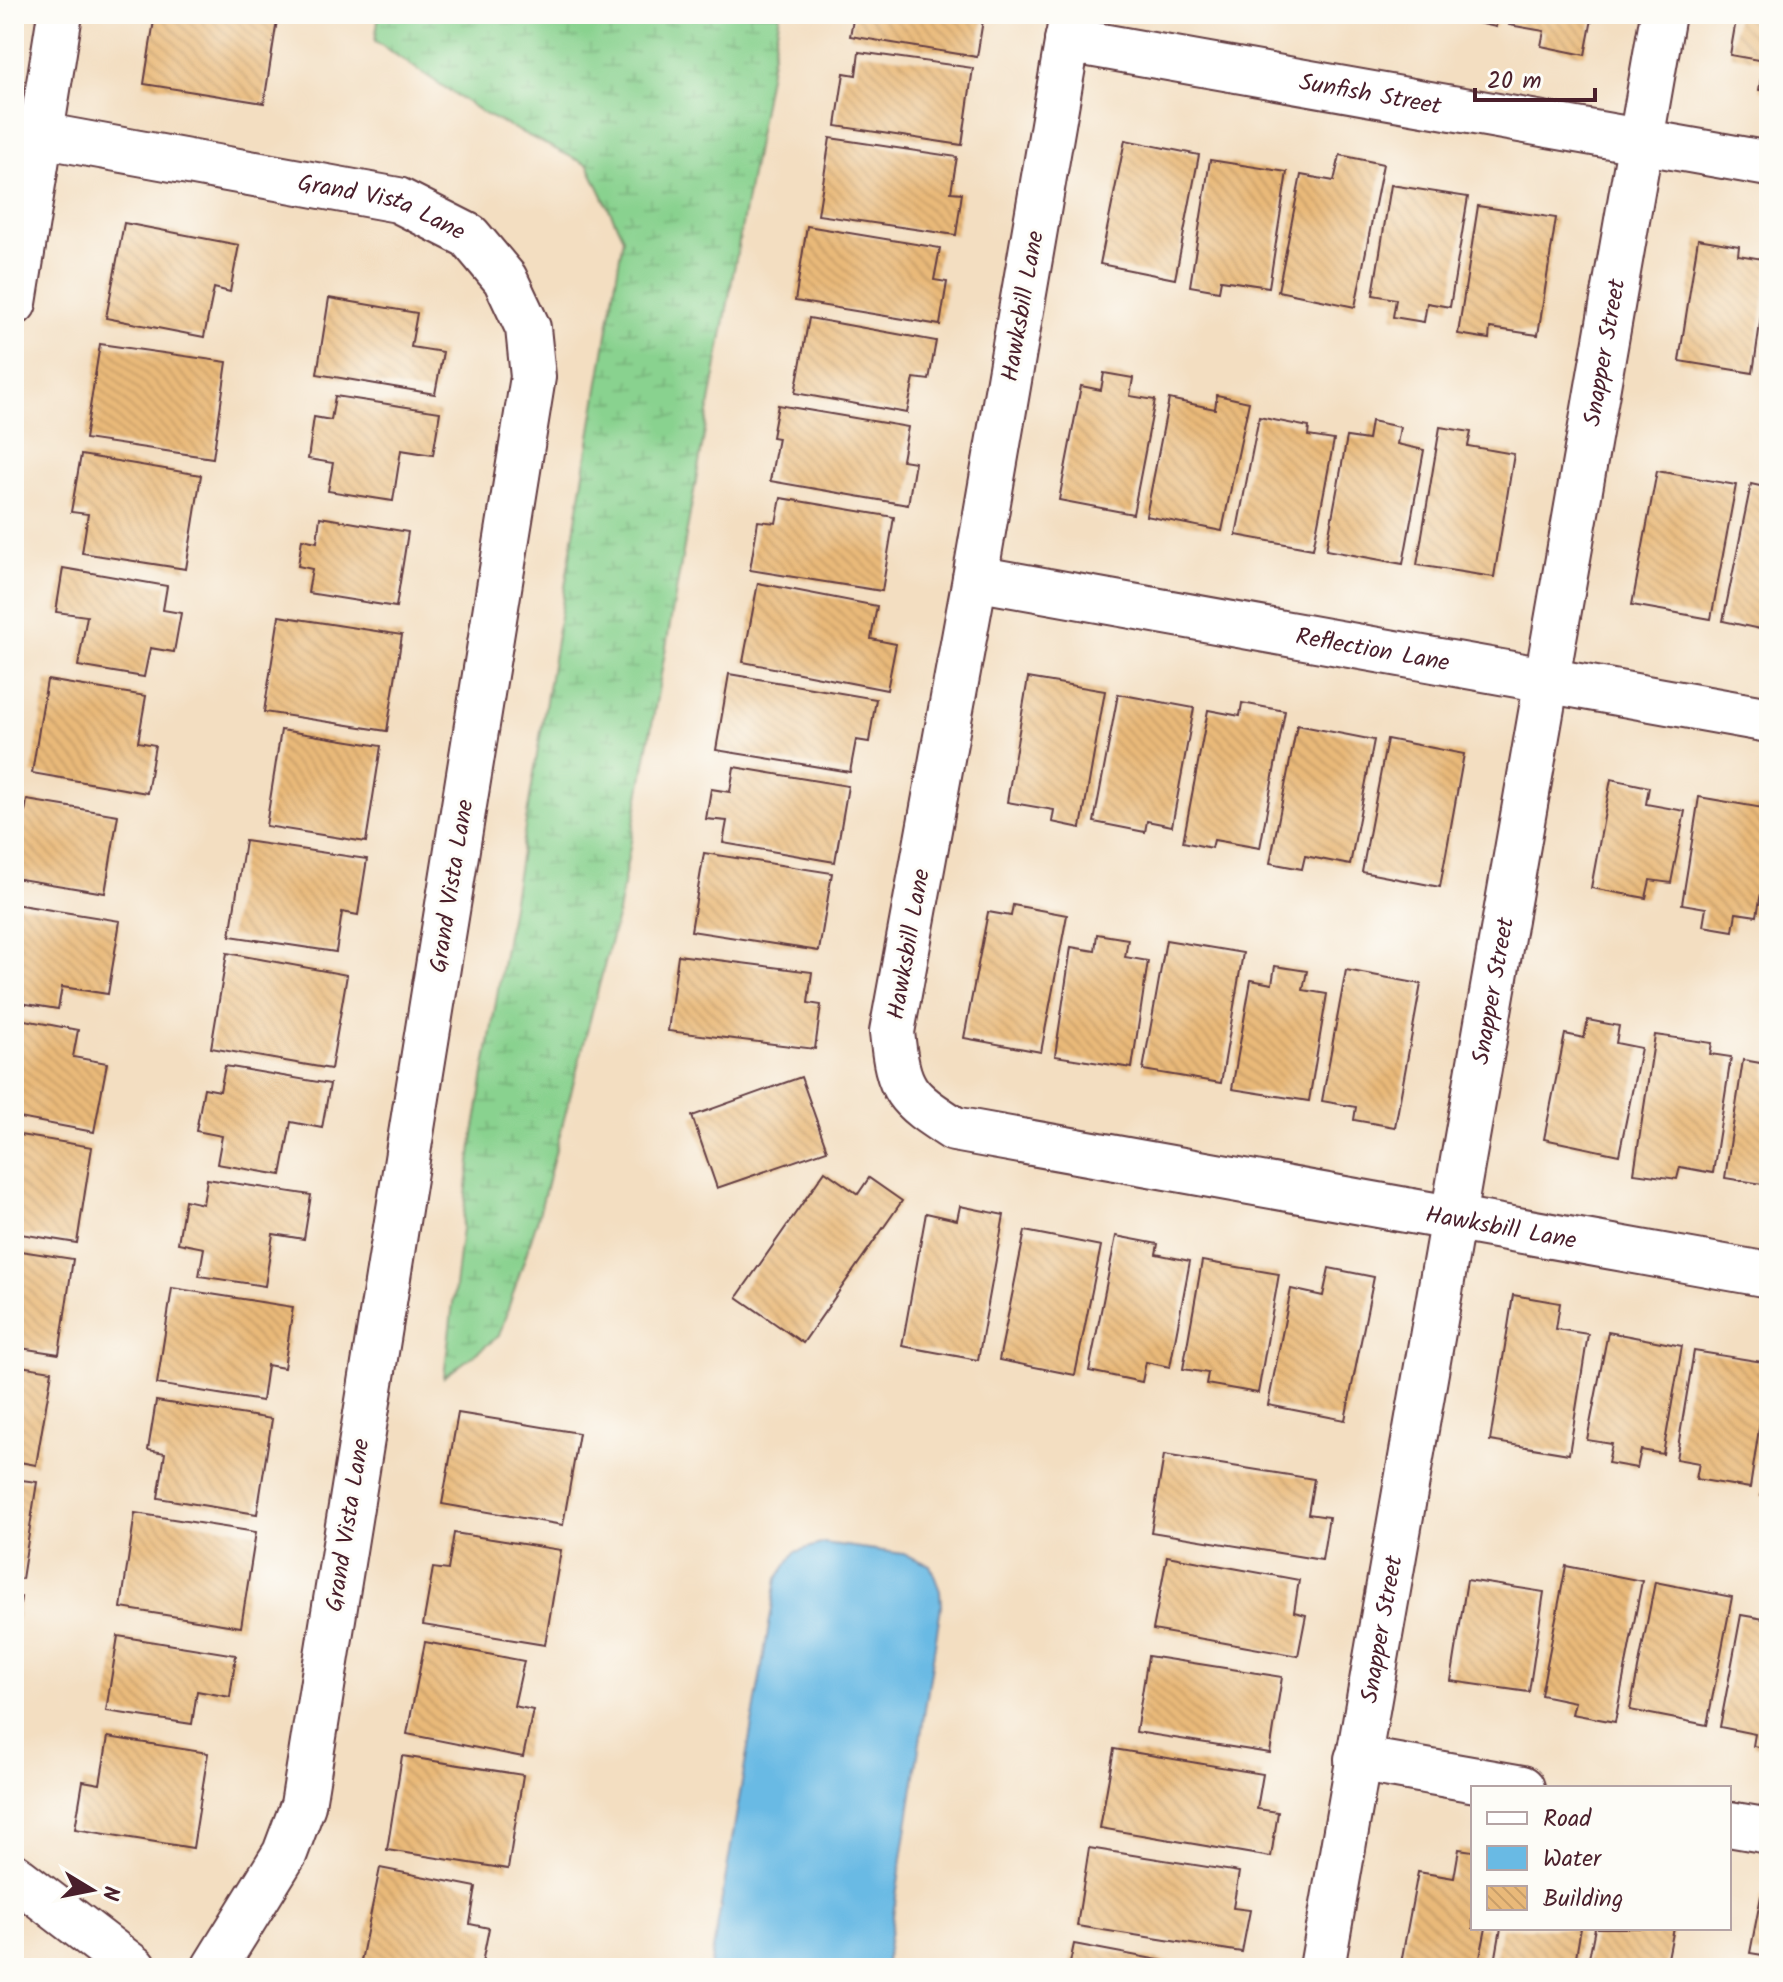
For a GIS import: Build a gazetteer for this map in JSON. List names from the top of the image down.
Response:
{
  "streets": {
    "street": [
      "Sunfish Street",
      "Grand Vista Lane",
      "Hawksbill Lane",
      "Snapper Street",
      "Reflection Lane"
    ]
  },
  "crossings": [
    ["Sunfish Street", "Hawksbill Lane"],
    ["Sunfish Street", "Snapper Street"],
    ["Hawksbill Lane", "Snapper Street"],
    ["Hawksbill Lane", "Reflection Lane"],
    ["Snapper Street", "Reflection Lane"]
  ],
  "legend": ["Road", "Water", "Building"],
  "scale_bar": "20 m",
  "north": "right"
}
